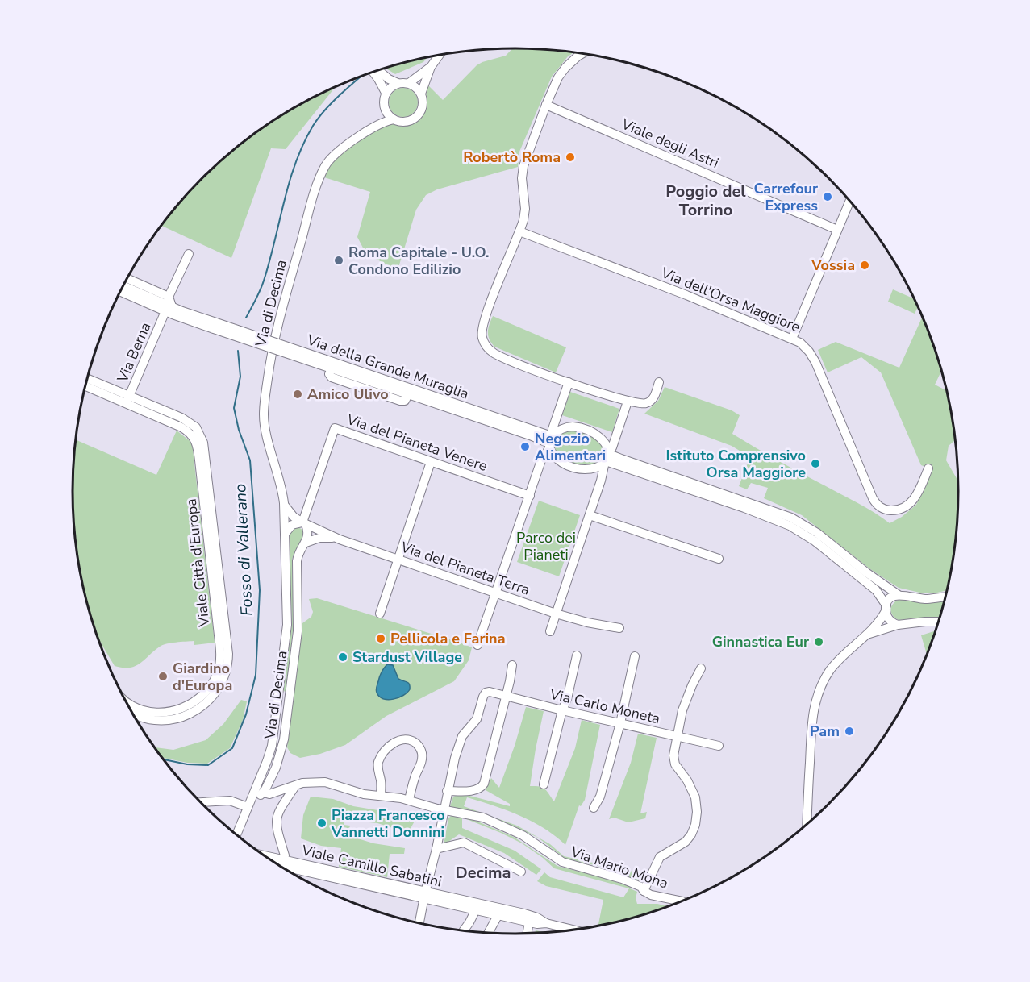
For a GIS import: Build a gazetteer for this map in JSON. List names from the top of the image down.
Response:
{
  "streets": {
    "street": [
      "Viale degli Astri",
      "Via dell'Orsa Maggiore",
      "Via di Decima",
      "Via Berna",
      "Via della Grande Muraglia",
      "Via del Pianeta Venere",
      "Viale Città d'Europa",
      "Via del Pianeta Terra",
      "Via Carlo Moneta",
      "Viale Camillo Sabatini",
      "Via Mario Mona"
    ]
  },
  "crossings": [
    ["Via di Decima", "Via del Pianeta Venere"],
    ["Via di Decima", "Via del Pianeta Terra"],
    ["Via di Decima", "Via Mario Mona"],
    ["Via Berna", "Via della Grande Muraglia"],
    ["Via Berna", "Viale Città d'Europa"],
    ["Via del Pianeta Venere", "Via del Pianeta Terra"]
  ],
  "districts": ["Poggio del Torrino", "Decima"],
  "water": ["Fosso di Vallerano"],
  "parks": ["Parco dei Pianeti"],
  "places": [
    "Robertò Roma",
    "Carrefour Express",
    "Roma Capitale - U.O. Condono Edilizio",
    "Vossia",
    "Amico Ulivo",
    "Negozio Alimentari",
    "Istituto Comprensivo Orsa Maggiore",
    "Pellicola e Farina",
    "Ginnastica Eur",
    "Stardust Village",
    "Giardino d'Europa",
    "Pam",
    "Piazza Francesco Vannetti Donnini"
  ]
}
